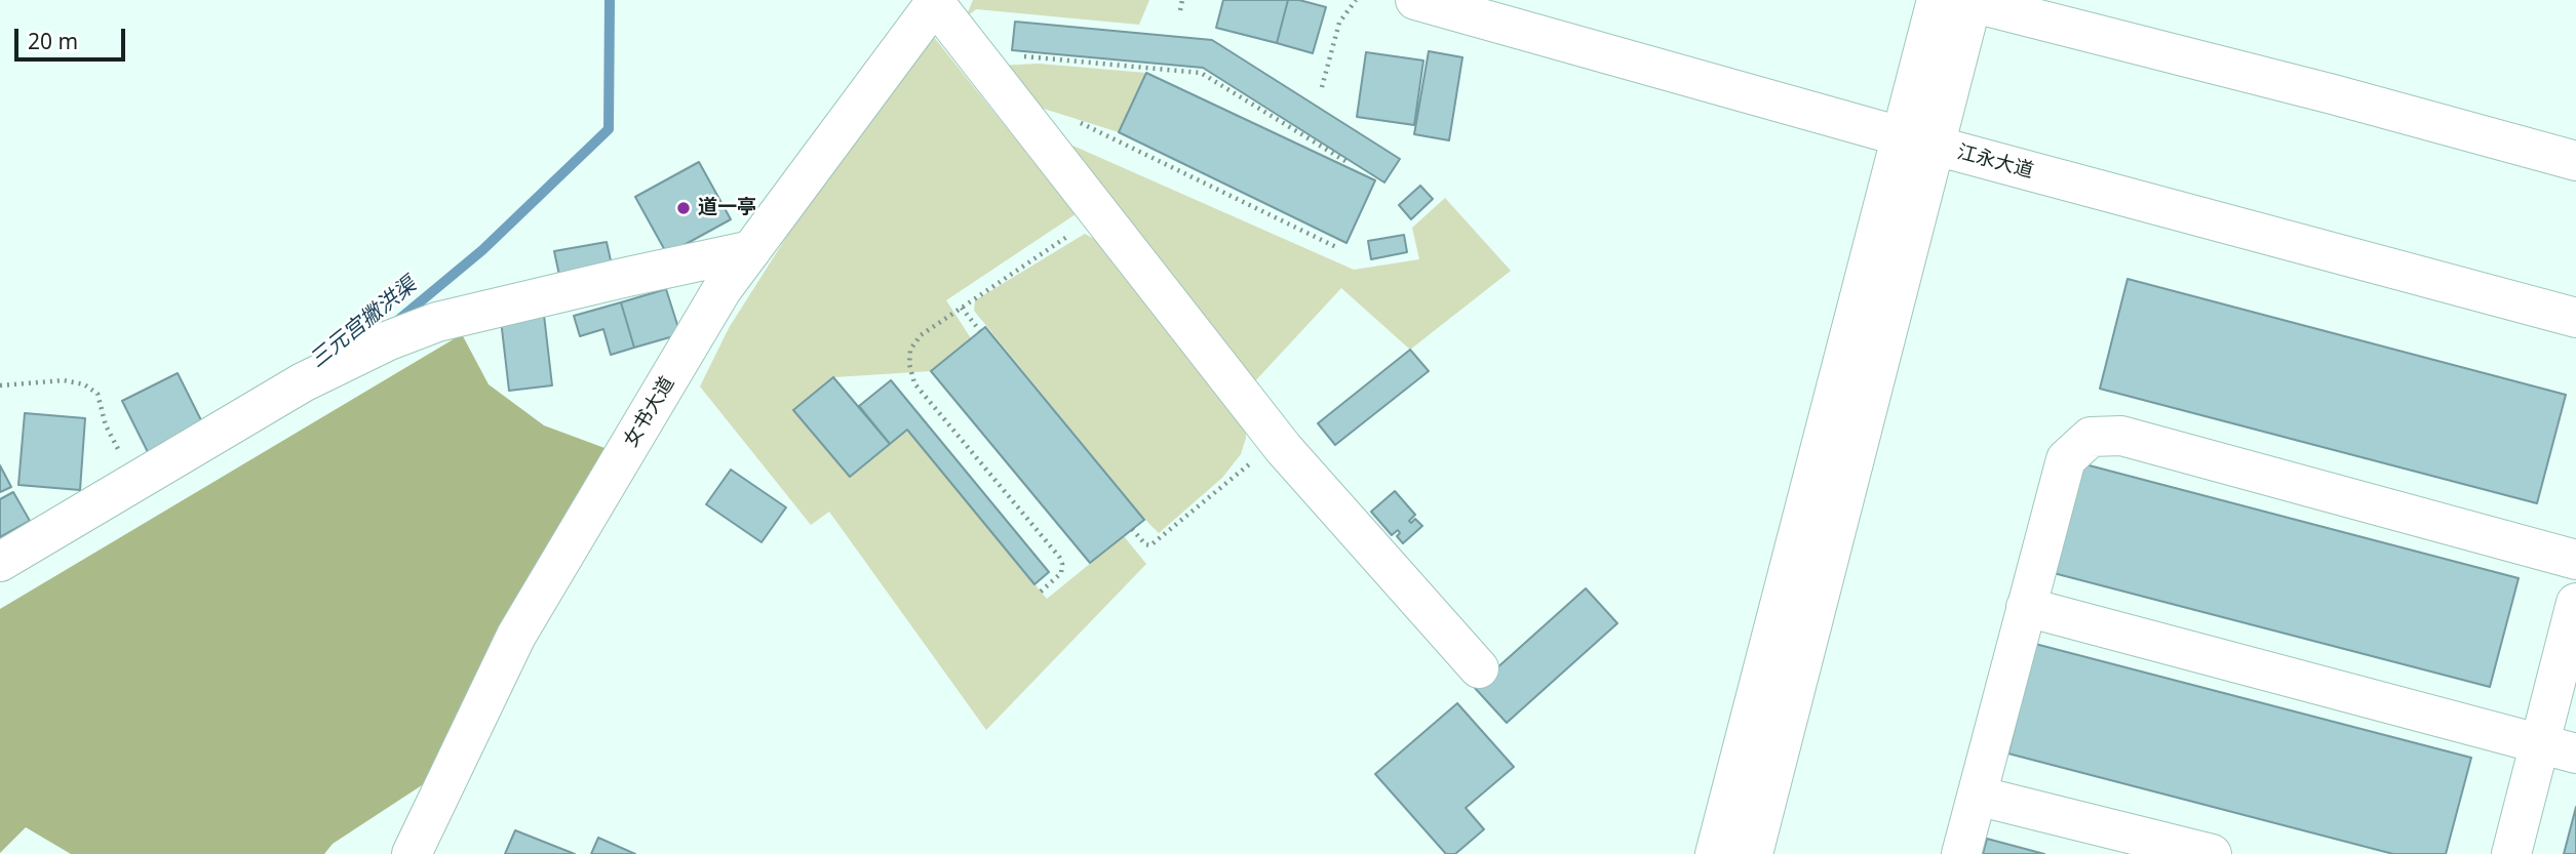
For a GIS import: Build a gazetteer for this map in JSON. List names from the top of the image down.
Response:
{
  "streets": {
    "main road": ["江永大道", "女书大道"]
  },
  "water": ["三元宫撇洪渠"],
  "places": ["道一亭"],
  "scale_bar": "20 m"
}
